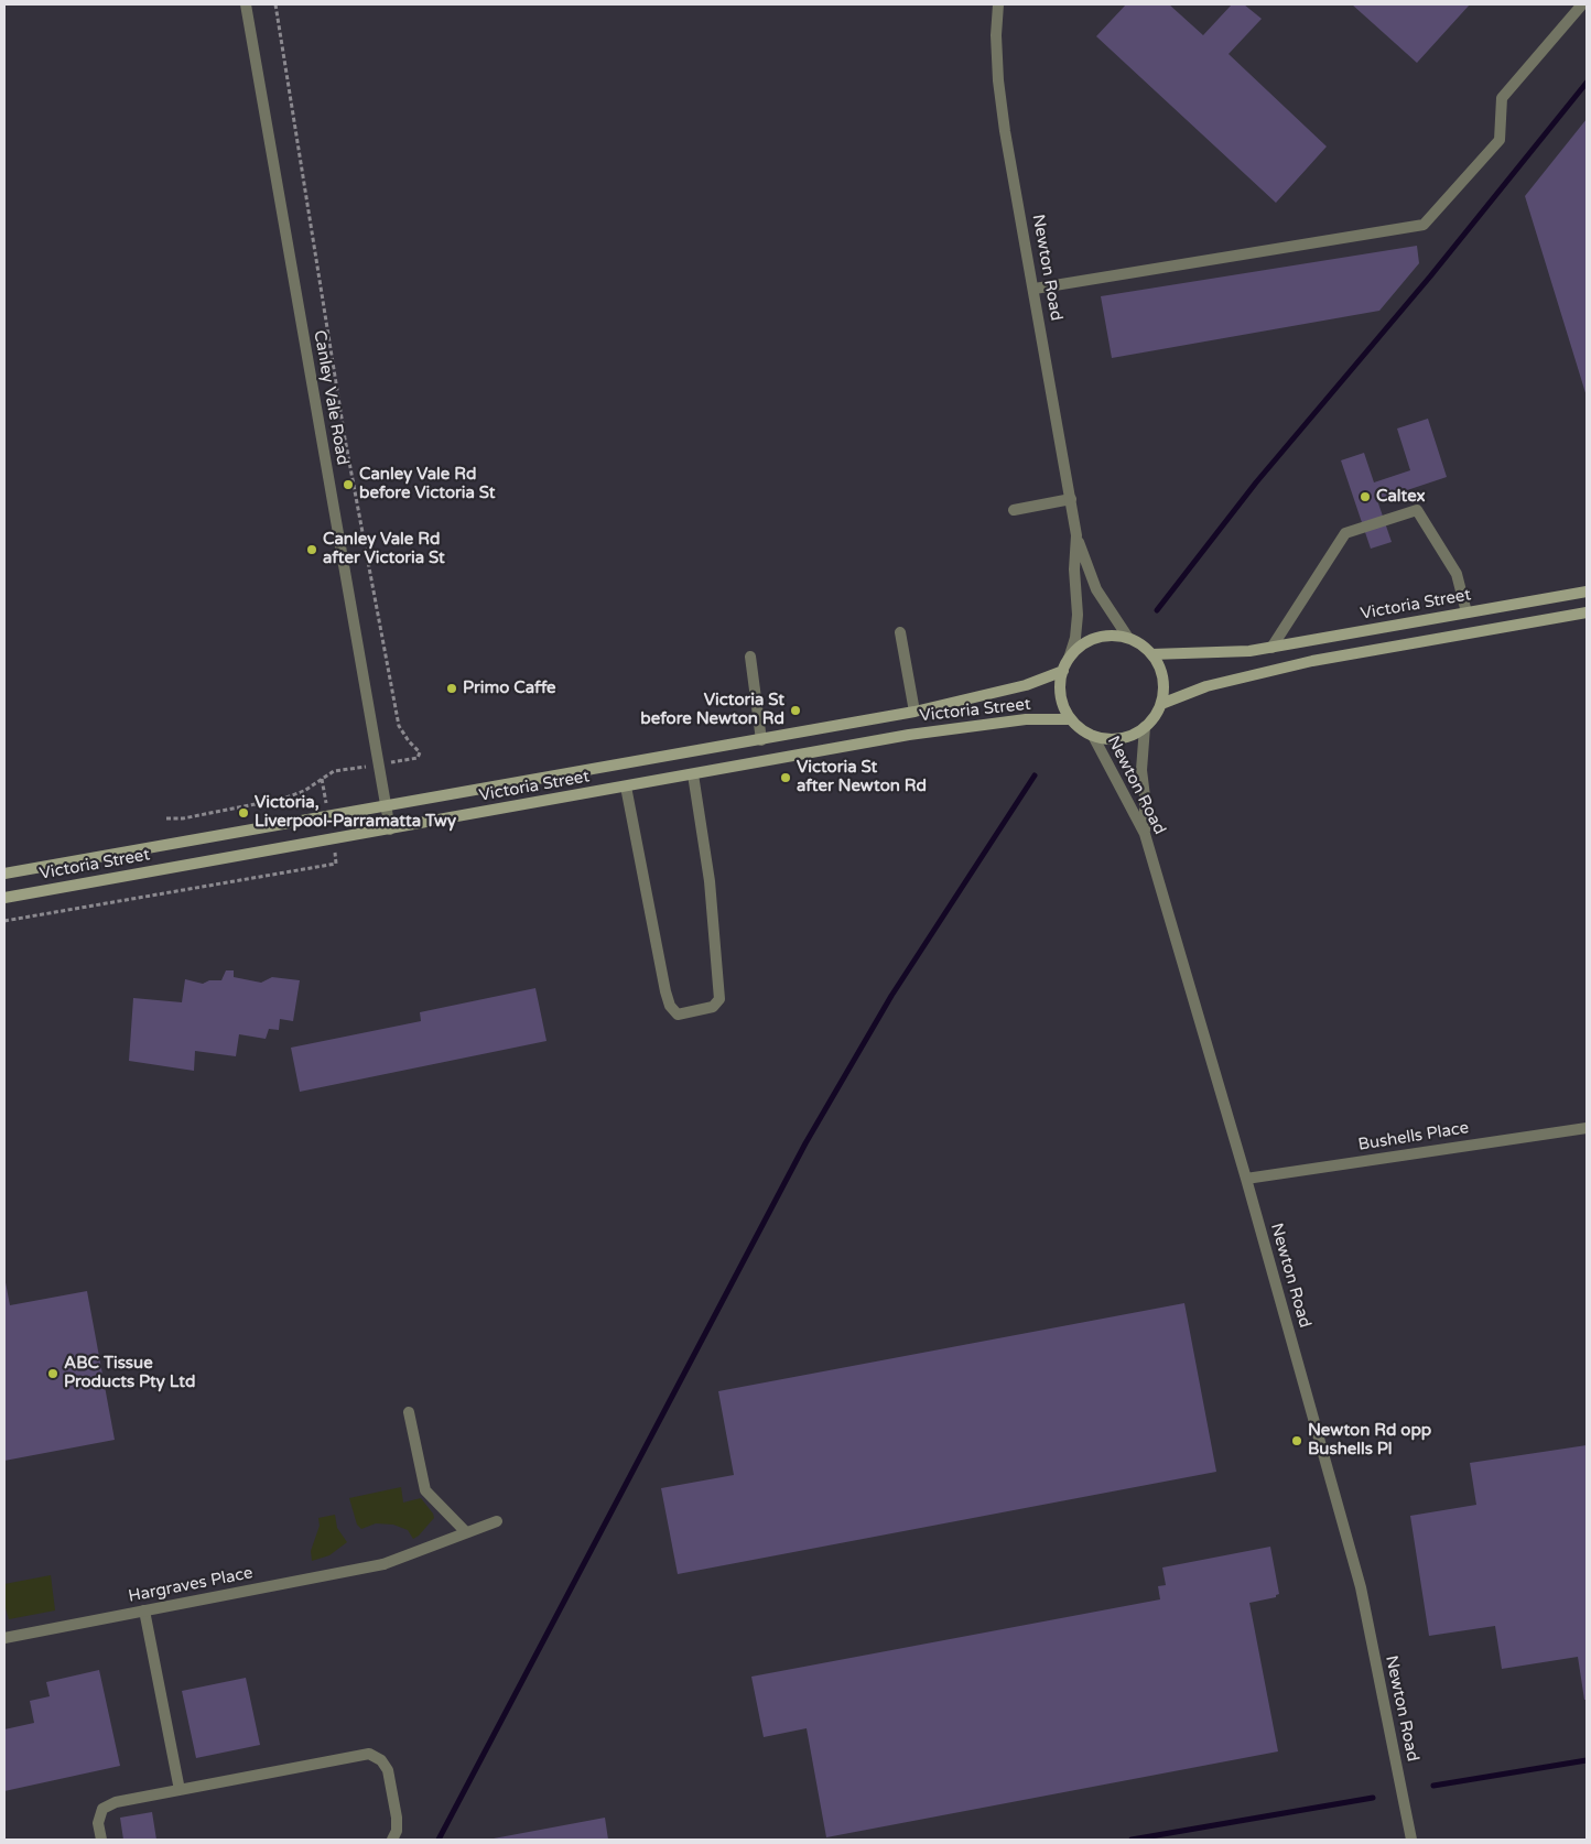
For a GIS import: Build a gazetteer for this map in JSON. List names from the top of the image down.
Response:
{
  "streets": {
    "main road": ["Victoria Street"],
    "street": [
      "Newton Road",
      "Canley Vale Road",
      "Bushells Place",
      "Hargraves Place"
    ]
  },
  "crossings": [
    ["Newton Road", "Victoria Street"],
    ["Newton Road", "Bushells Place"],
    ["Canley Vale Road", "Victoria Street"]
  ],
  "places": [
    "Canley Vale Rd before Victoria St",
    "Caltex",
    "Canley Vale Rd after Victoria St",
    "Primo Caffe",
    "Victoria St before Newton Rd",
    "Victoria St after Newton Rd",
    "Victoria, Liverpool-Parramatta Twy",
    "ABC Tissue Products Pty Ltd",
    "Newton Rd opp Bushells Pl"
  ]
}
